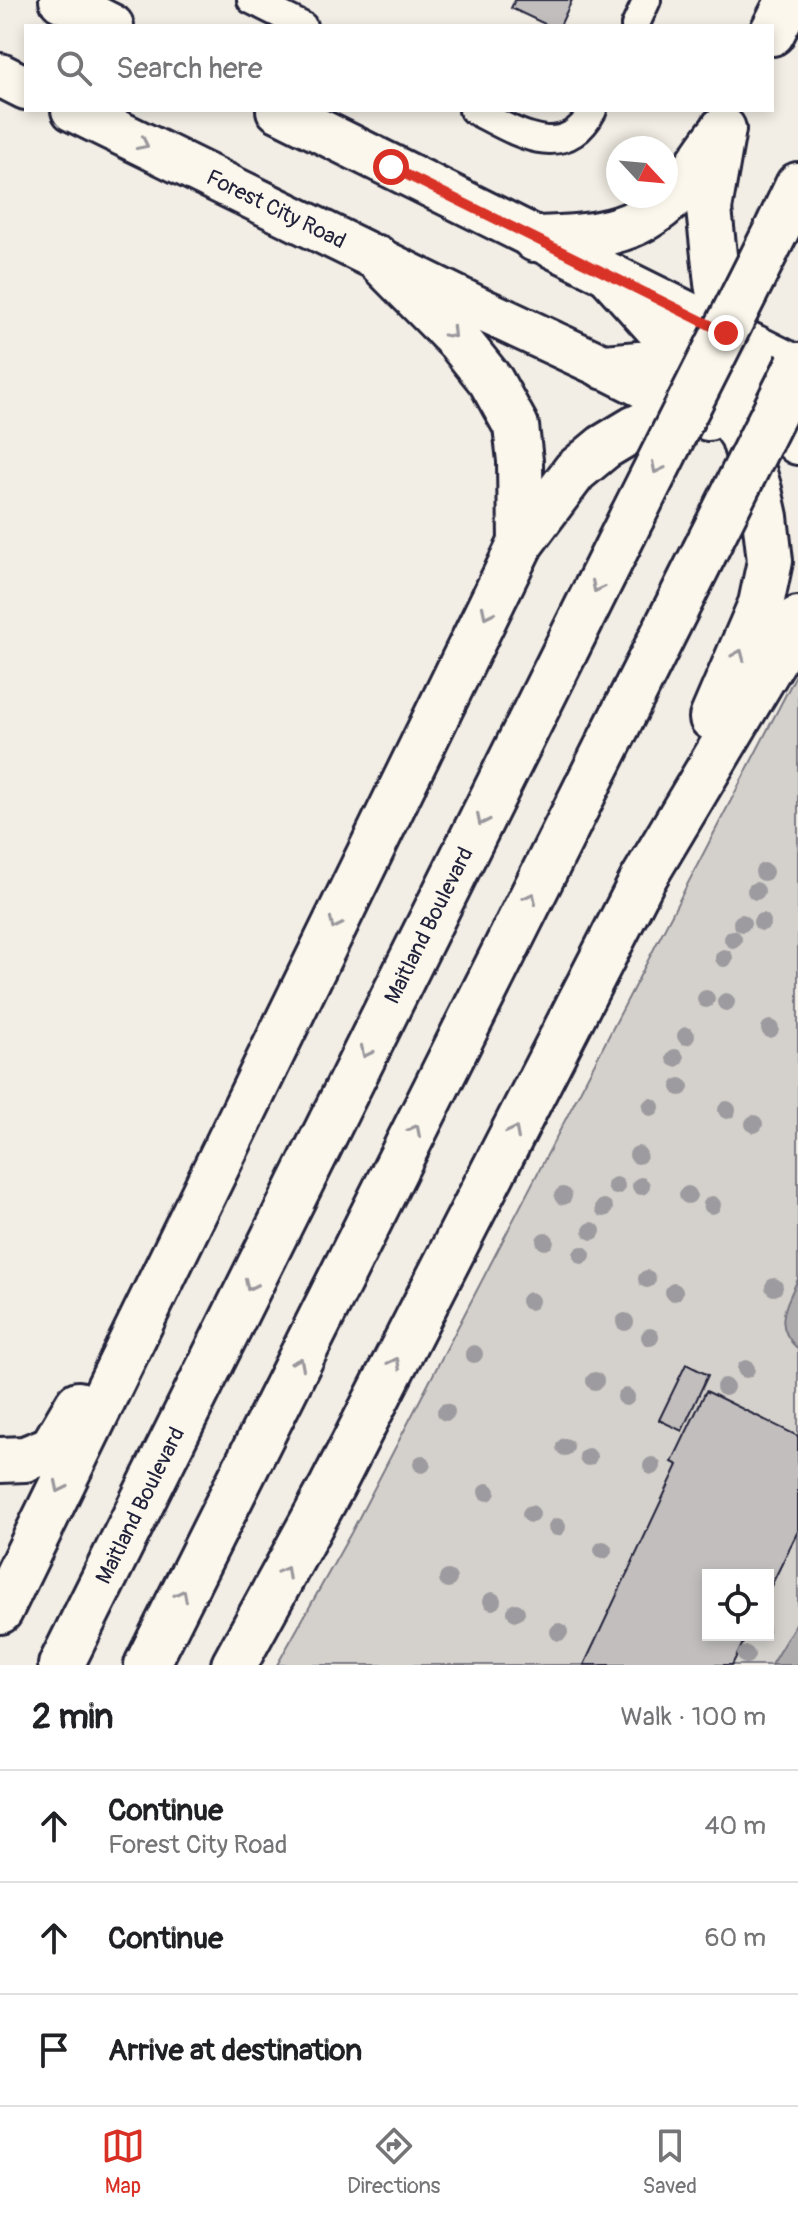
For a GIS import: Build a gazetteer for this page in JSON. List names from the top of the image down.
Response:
{
  "streets": {
    "highway": ["Maitland Boulevard"],
    "main road": ["Forest City Road"]
  },
  "north": "bottom right",
  "page": {
    "search": "Search here",
    "heading": ["2 min", "Walk · 100 m"],
    "list": [
      ["Continue", "Forest City Road", "40 m"],
      ["Continue", "60 m"],
      "Arrive at destination"
    ],
    "nav": ["Map", "Directions", "Saved"]
  }
}
